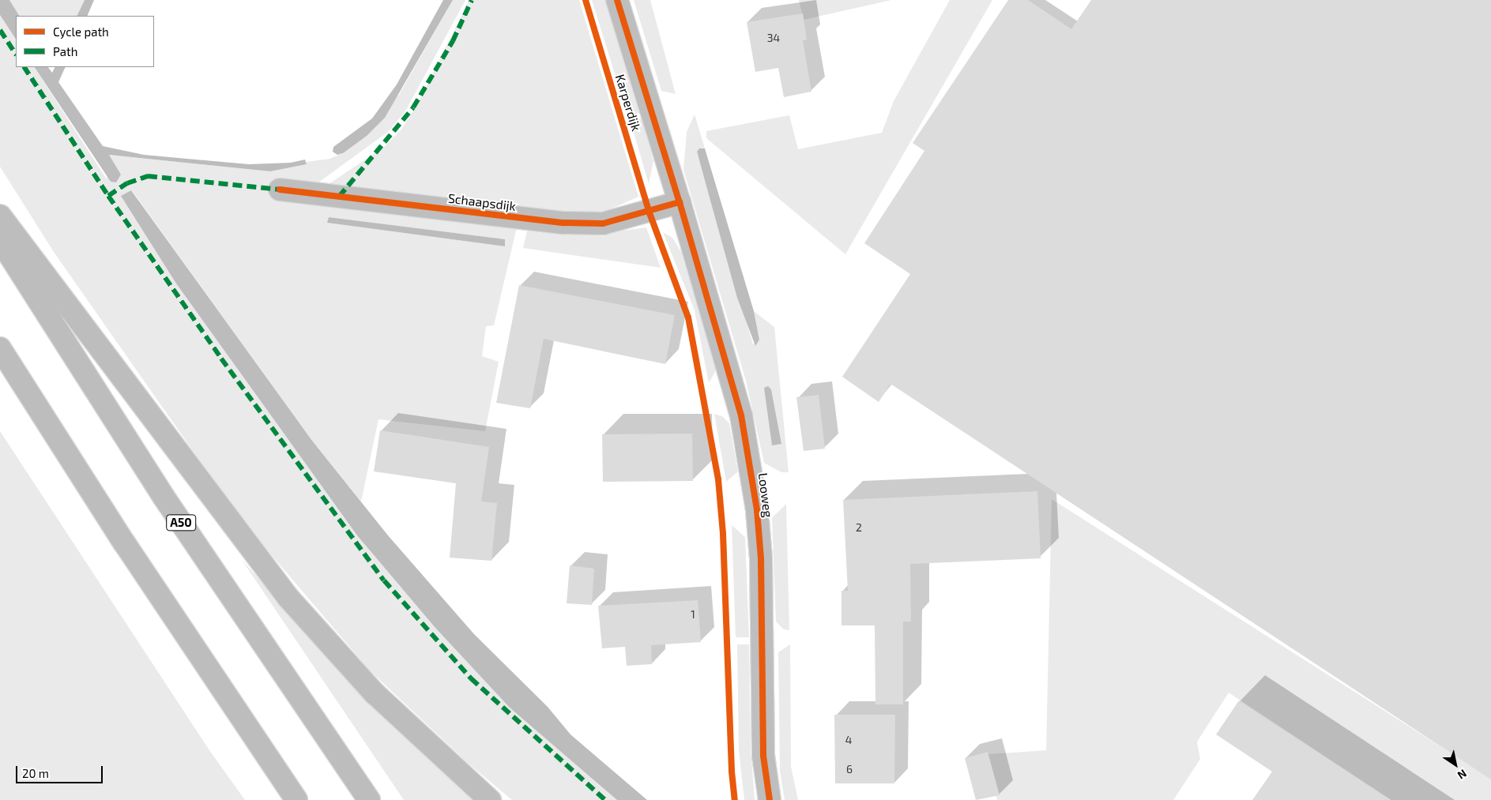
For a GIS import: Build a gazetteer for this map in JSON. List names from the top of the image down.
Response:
{
  "streets": {
    "highway": ["A50"],
    "street": ["Karperdijk", "Schaapsdijk", "Looweg"]
  },
  "crossings": [
    ["Karperdijk", "Schaapsdijk"],
    ["Karperdijk", "Looweg"],
    ["Schaapsdijk", "Looweg"]
  ],
  "house_numbers": [
    "34",
    "2",
    "1",
    "4",
    "6"
  ],
  "legend": ["Cycle path", "Path"],
  "scale_bar": "20 m",
  "north": "bottom right"
}
